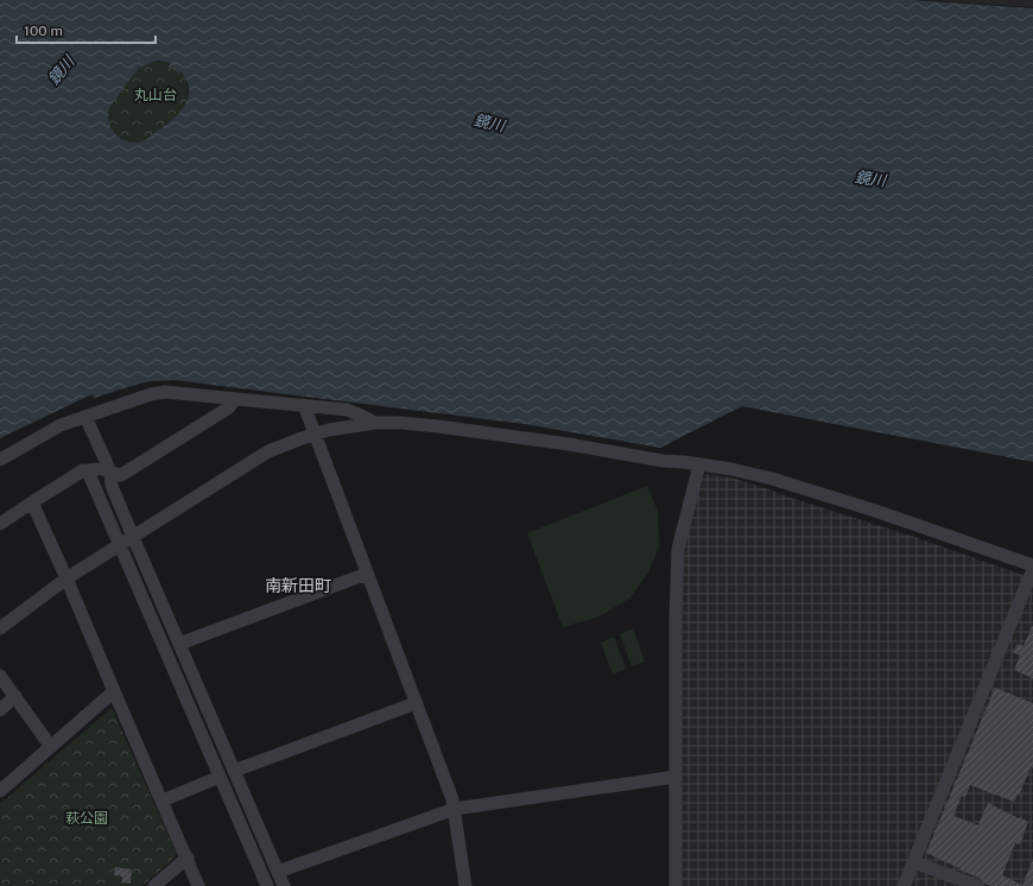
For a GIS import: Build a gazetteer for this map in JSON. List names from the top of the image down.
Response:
{
  "districts": ["南新田町"],
  "water": ["鏡川"],
  "parks": ["丸山台", "萩公園"],
  "scale_bar": "100 m"
}
